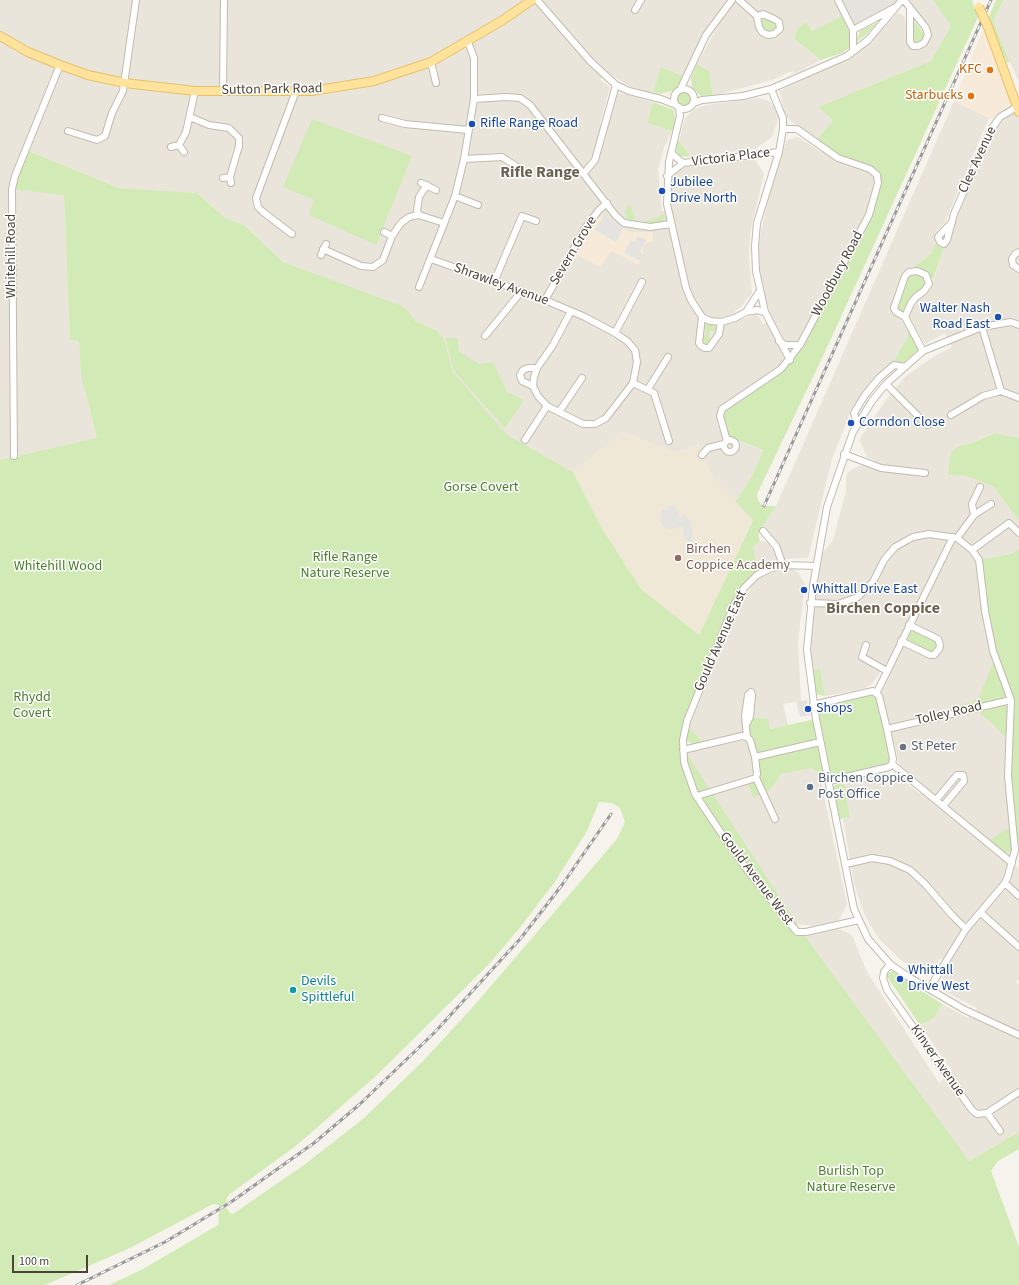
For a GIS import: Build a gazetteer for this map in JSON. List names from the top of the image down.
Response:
{
  "streets": {
    "main road": ["Sutton Park Road"],
    "street": [
      "Victoria Place",
      "Clee Avenue",
      "Severn Grove",
      "Whitehill Road",
      "Woodbury Road",
      "Shrawley Avenue",
      "Gould Avenue East",
      "Tolley Road",
      "Gould Avenue West",
      "Kinver Avenue"
    ]
  },
  "crossings": [
    ["Sutton Park Road", "Whitehill Road"],
    ["Severn Grove", "Shrawley Avenue"],
    ["Gould Avenue East", "Gould Avenue West"]
  ],
  "districts": ["Rifle Range", "Birchen Coppice"],
  "parks": [
    "Gorse Covert",
    "Rifle Range Nature Reserve",
    "Whitehill Wood",
    "Rhydd Covert",
    "Burlish Top Nature Reserve"
  ],
  "places": [
    "KFC",
    "Starbucks",
    "Rifle Range Road",
    "Jubilee Drive North",
    "Walter Nash Road East",
    "Corndon Close",
    "Birchen Coppice Academy",
    "Whittall Drive East",
    "Shops",
    "St Peter",
    "Birchen Coppice Post Office",
    "Whittall Drive West",
    "Devils Spittleful"
  ],
  "scale_bar": "100 m"
}
